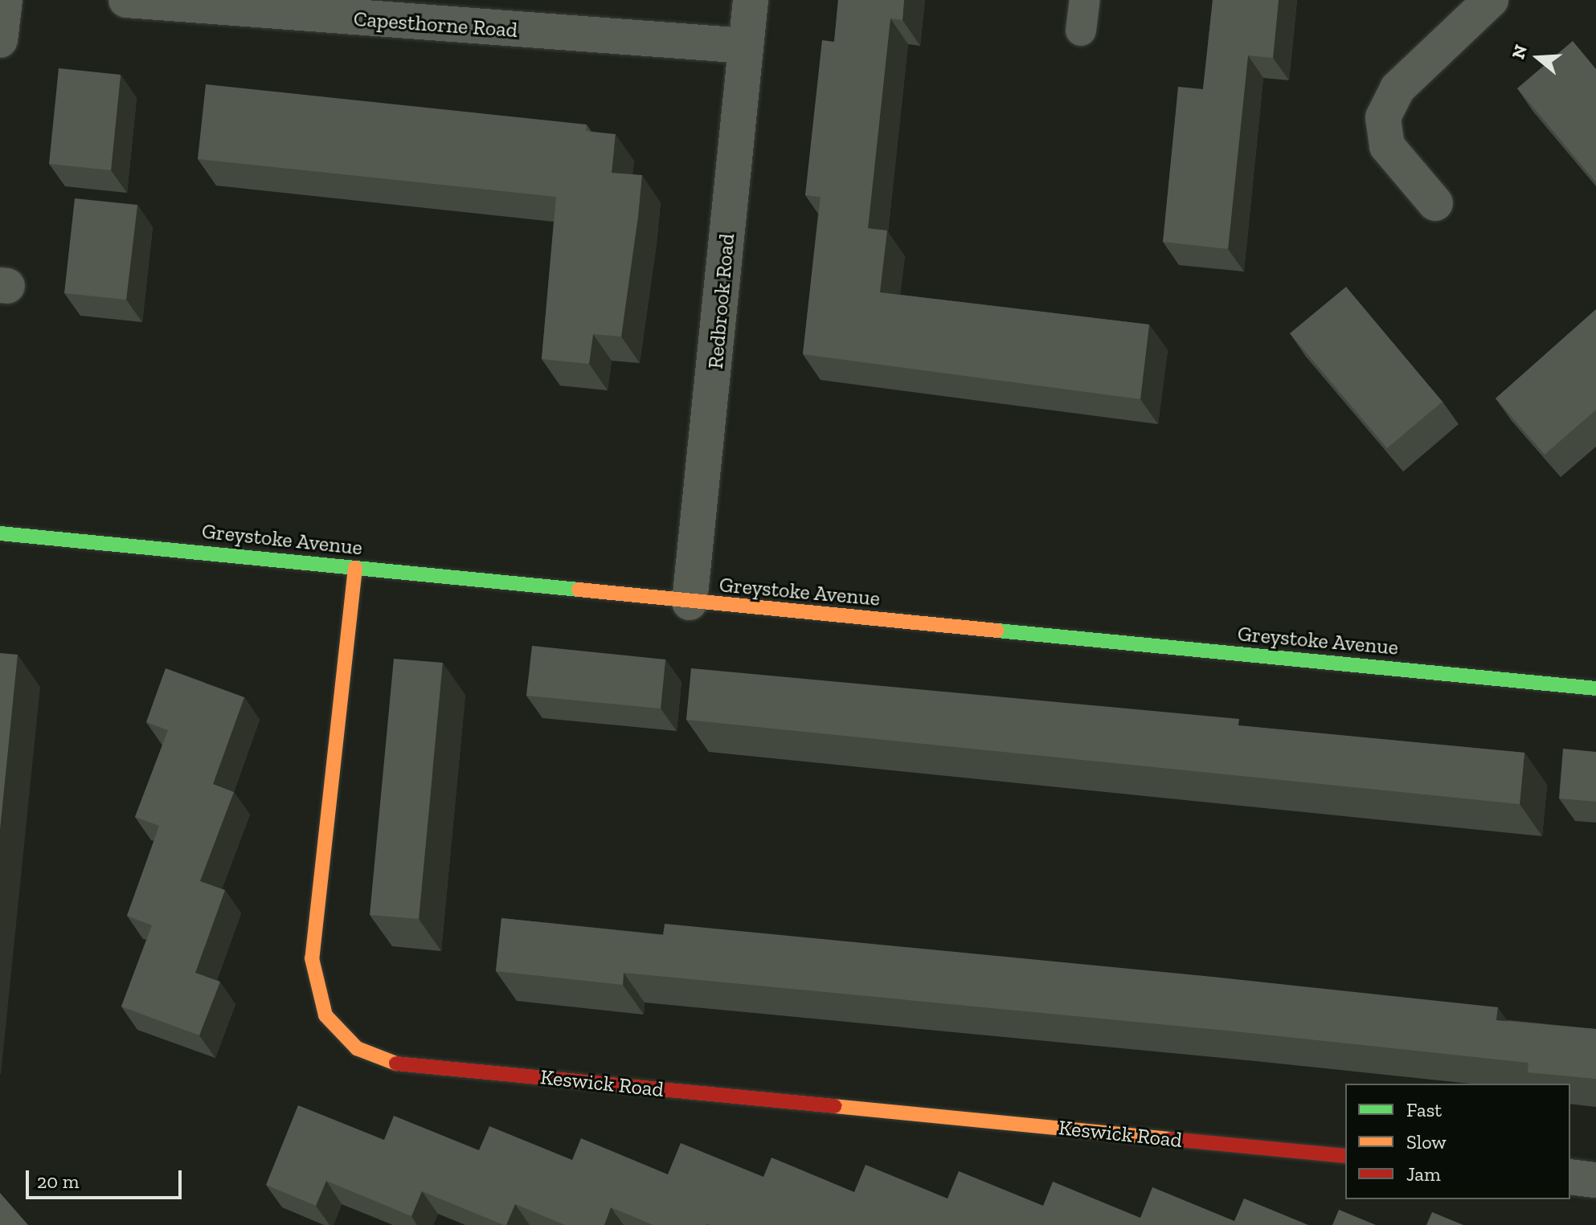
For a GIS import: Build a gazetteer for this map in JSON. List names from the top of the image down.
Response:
{
  "streets": {
    "street": [
      "Capesthorne Road",
      "Redbrook Road",
      "Greystoke Avenue",
      "Keswick Road"
    ]
  },
  "crossings": [
    ["Capesthorne Road", "Redbrook Road"],
    ["Redbrook Road", "Greystoke Avenue"],
    ["Greystoke Avenue", "Keswick Road"]
  ],
  "legend": ["Fast", "Slow", "Jam"],
  "scale_bar": "20 m",
  "north": "left"
}
